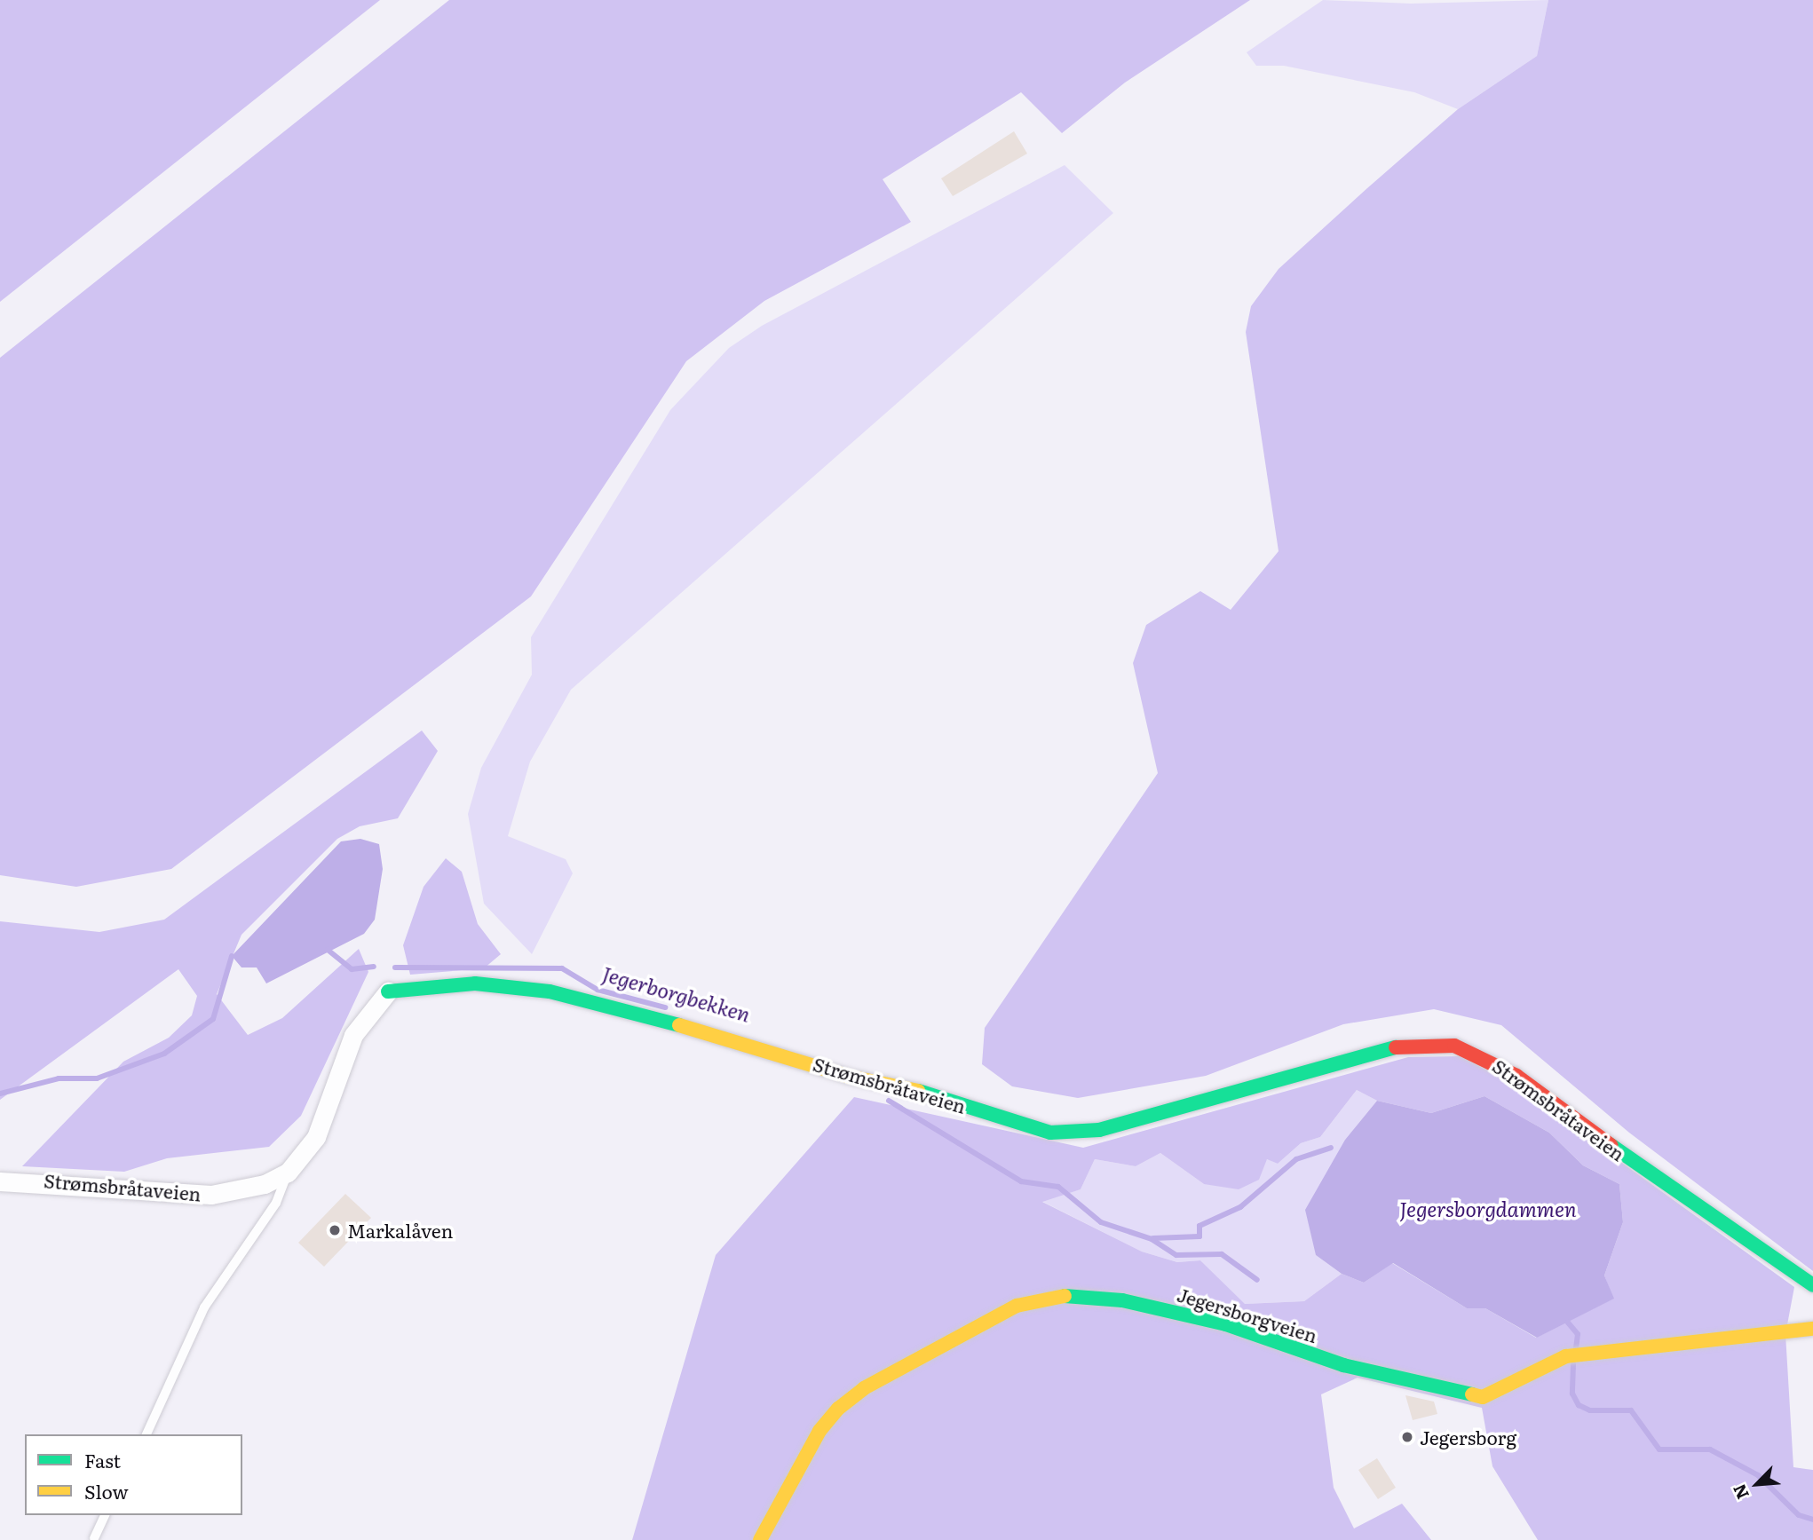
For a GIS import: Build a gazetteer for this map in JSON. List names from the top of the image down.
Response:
{
  "streets": {
    "street": ["Strømsbråtaveien", "Jegersborgveien"]
  },
  "water": ["Jegerborgbekken", "Jegersborgdammen"],
  "places": ["Markalåven", "Jegersborg"],
  "legend": ["Fast", "Slow"],
  "north": "bottom left"
}
